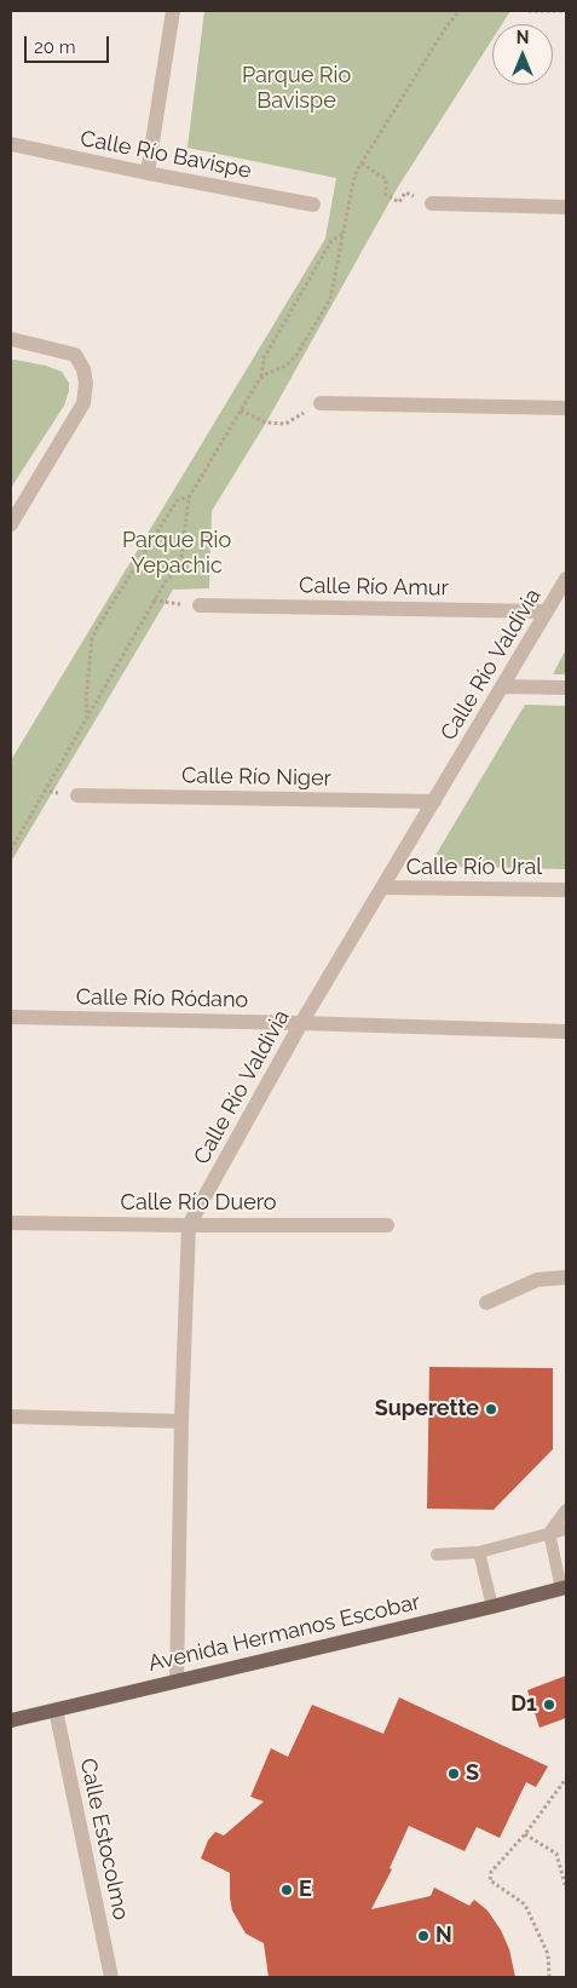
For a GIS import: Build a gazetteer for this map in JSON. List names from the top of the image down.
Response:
{
  "streets": {
    "main road": ["Avenida Hermanos Escobar"],
    "street": [
      "Calle Río Bavispe",
      "Calle Río Amur",
      "Calle Río Valdivia",
      "Calle Río Niger",
      "Calle Río Ural",
      "Calle Río Ródano",
      "Calle Río Duero",
      "Calle Estocolmo"
    ]
  },
  "crossings": [
    ["Calle Río Amur", "Calle Río Valdivia"],
    ["Calle Río Valdivia", "Calle Río Niger"],
    ["Calle Río Valdivia", "Calle Río Ural"],
    ["Calle Río Valdivia", "Calle Río Ródano"],
    ["Calle Río Valdivia", "Calle Río Duero"],
    ["Calle Río Valdivia", "Avenida Hermanos Escobar"],
    ["Avenida Hermanos Escobar", "Calle Estocolmo"]
  ],
  "parks": ["Parque Rio Bavispe", "Parque Rio Yepachic"],
  "places": [
    "Superette",
    "D1",
    "S",
    "E",
    "N"
  ],
  "scale_bar": "20 m",
  "north": "top"
}
